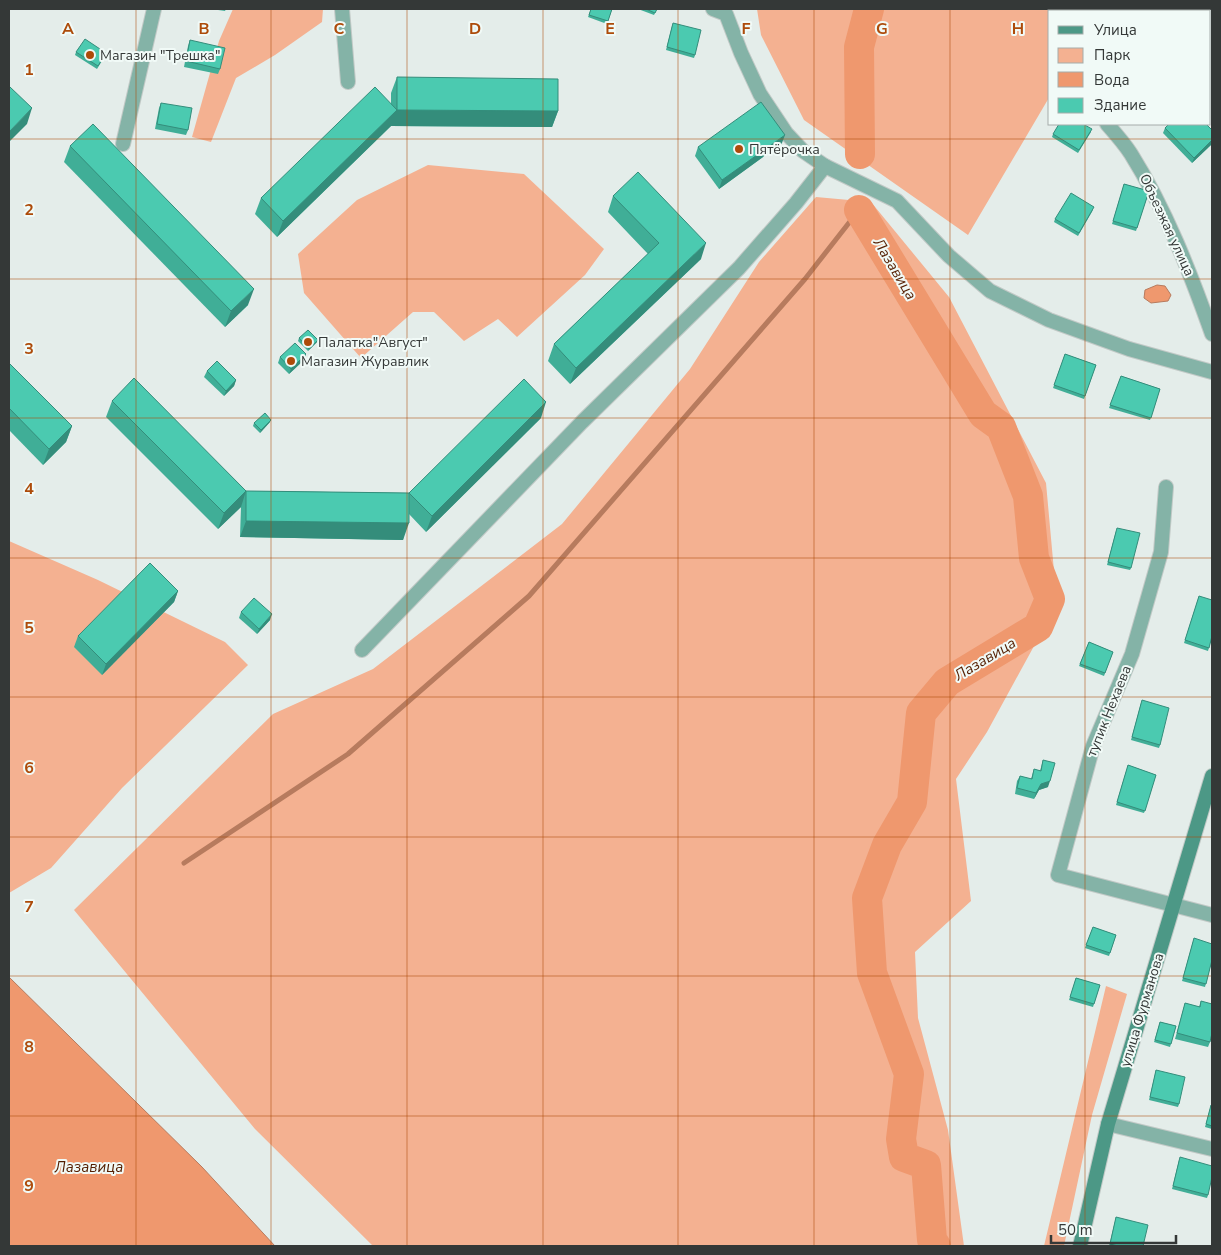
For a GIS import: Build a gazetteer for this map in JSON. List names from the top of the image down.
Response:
{
  "streets": {
    "main road": ["улица Фурманова"],
    "street": ["Объезжая улица", "тупик Нехаева"]
  },
  "crossings": [
    ["тупик Нехаева", "улица Фурманова"]
  ],
  "water": ["Лазавица"],
  "places": [
    "Магазин \"Трешка\"",
    "Пятёрочка",
    "Палатка\"Август\"",
    "Магазин Журавлик"
  ],
  "legend": [
    "Улица",
    "Парк",
    "Вода",
    "Здание"
  ],
  "scale_bar": "50 m",
  "grid": {
    "columns": [
      "A",
      "B",
      "C",
      "D",
      "E",
      "F",
      "G",
      "H"
    ],
    "rows": [
      "1",
      "2",
      "3",
      "4",
      "5",
      "6",
      "7",
      "8",
      "9"
    ]
  }
}
